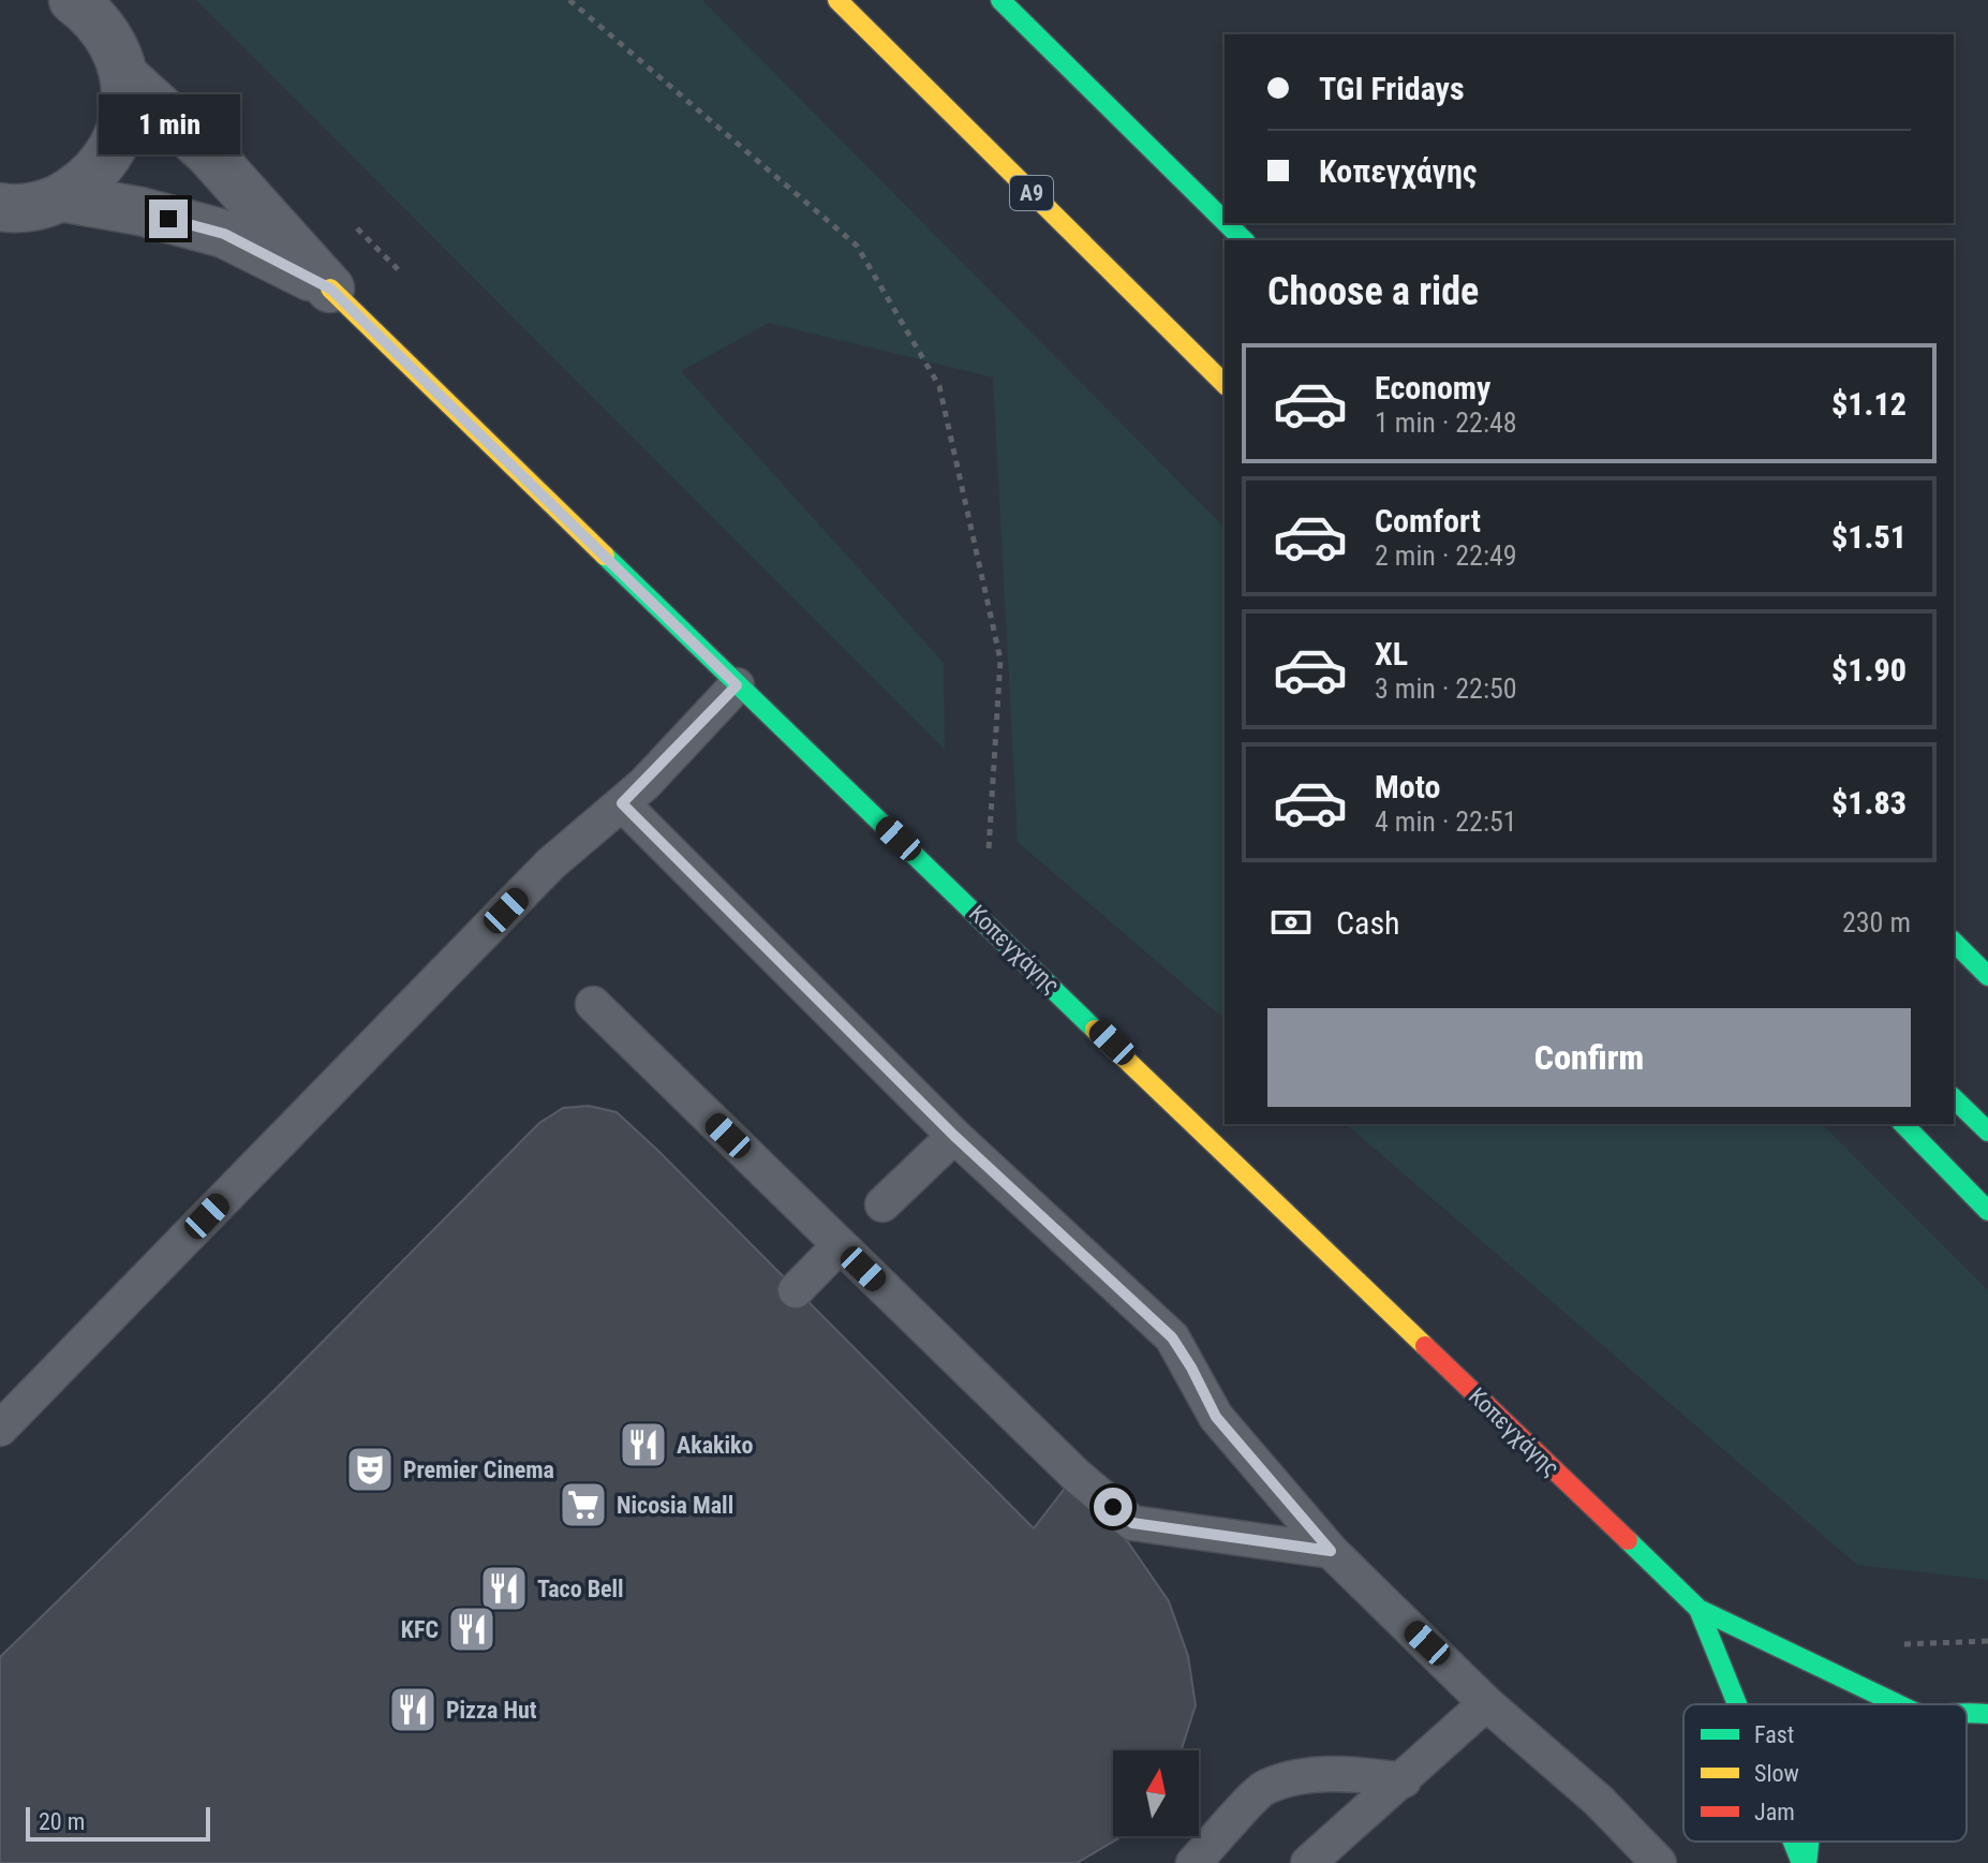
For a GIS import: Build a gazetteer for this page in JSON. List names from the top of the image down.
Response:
{
  "streets": {
    "main road": ["A9", "Κοπεγχάγης"]
  },
  "places": {
    "restaurant": [
      "Akakiko",
      "Taco Bell",
      "KFC",
      "Pizza Hut"
    ],
    "theatre": ["Premier Cinema"],
    "supermarket": ["Nicosia Mall"]
  },
  "legend": ["Fast", "Slow", "Jam"],
  "scale_bar": "20 m",
  "north": "top",
  "page": {
    "banner": ["TGI Fridays", "Κοπεγχάγης"],
    "bubble": "1 min",
    "heading": "Choose a ride",
    "list": [
      {
        "name": "Economy",
        "note": "1 min · 22:48",
        "value": "$1.12"
      },
      {
        "name": "Comfort",
        "note": "2 min · 22:49",
        "value": "$1.51"
      },
      {
        "name": "XL",
        "note": "3 min · 22:50",
        "value": "$1.90"
      },
      {
        "name": "Moto",
        "note": "4 min · 22:51",
        "value": "$1.83"
      }
    ],
    "pay": ["Cash", "230 m"],
    "buttons": "Confirm",
    "scale": "20 m"
  }
}
